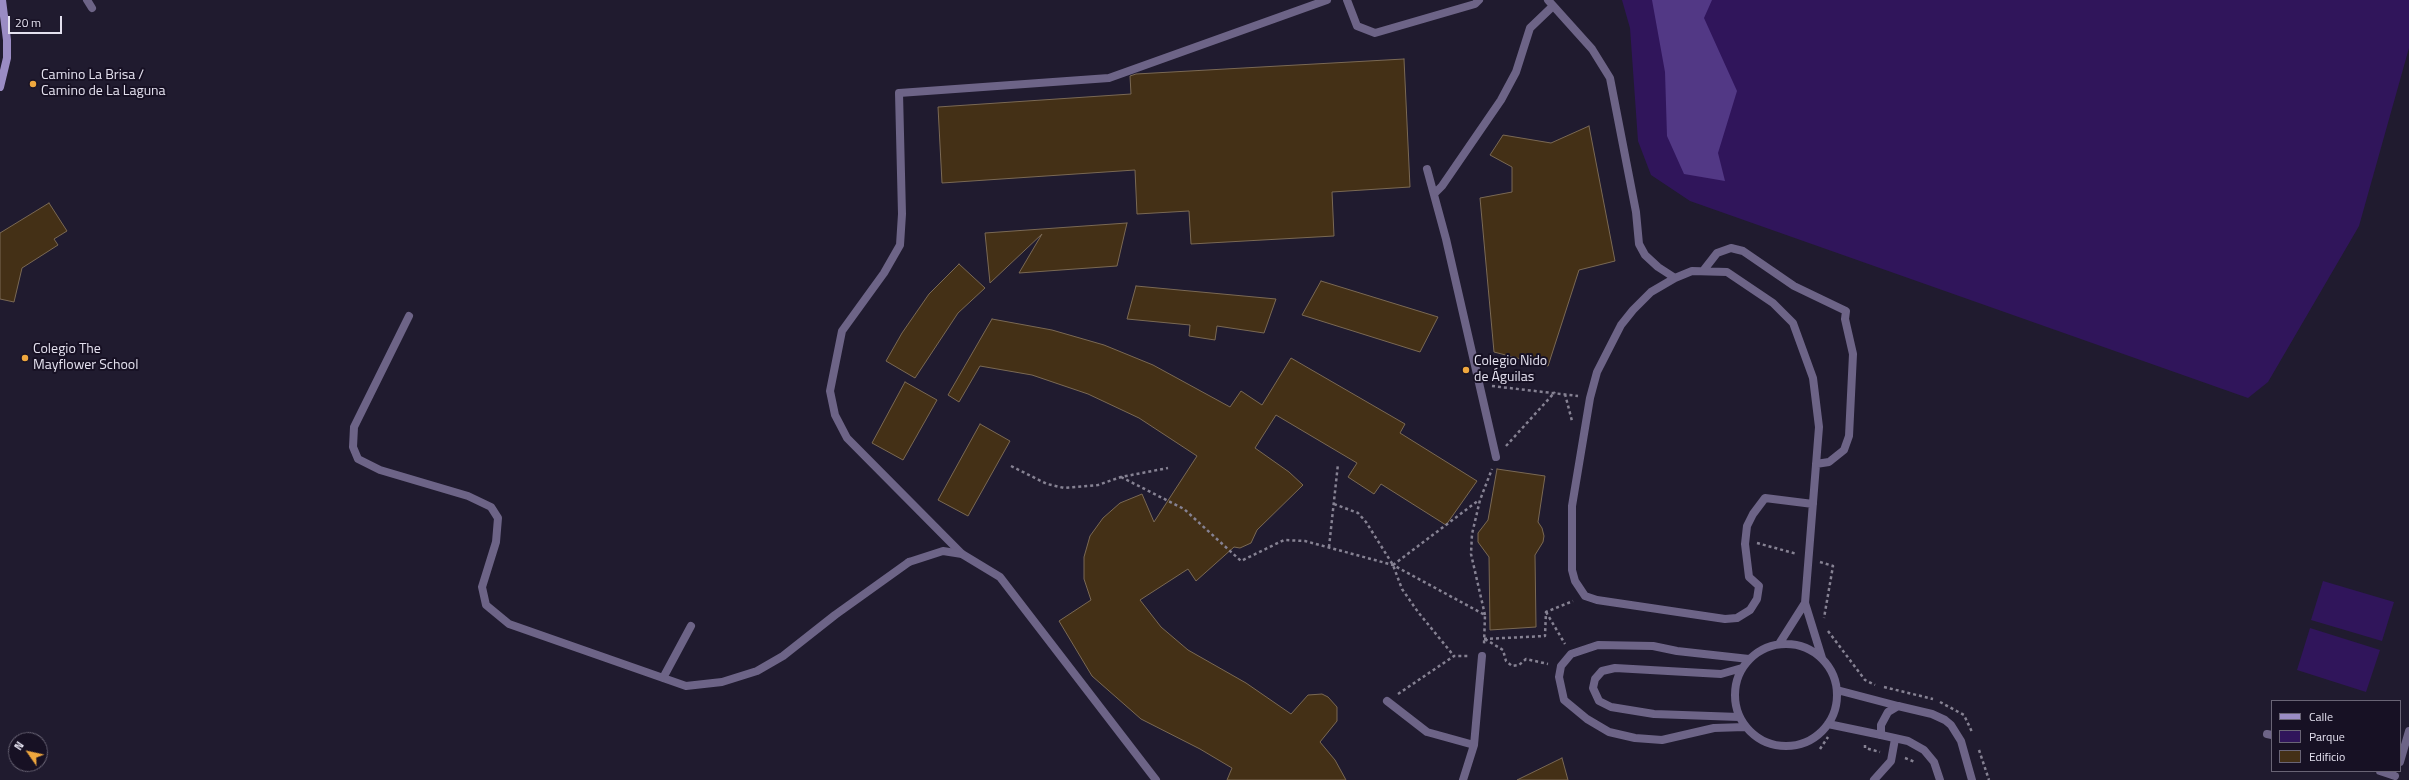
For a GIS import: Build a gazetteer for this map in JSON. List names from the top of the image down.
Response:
{
  "places": ["Camino La Brisa / Camino de La Laguna", "Colegio The Mayflower School", "Colegio Nido de Águilas"],
  "legend": ["Calle", "Parque", "Edificio"],
  "scale_bar": "20 m",
  "north": "top left"
}
